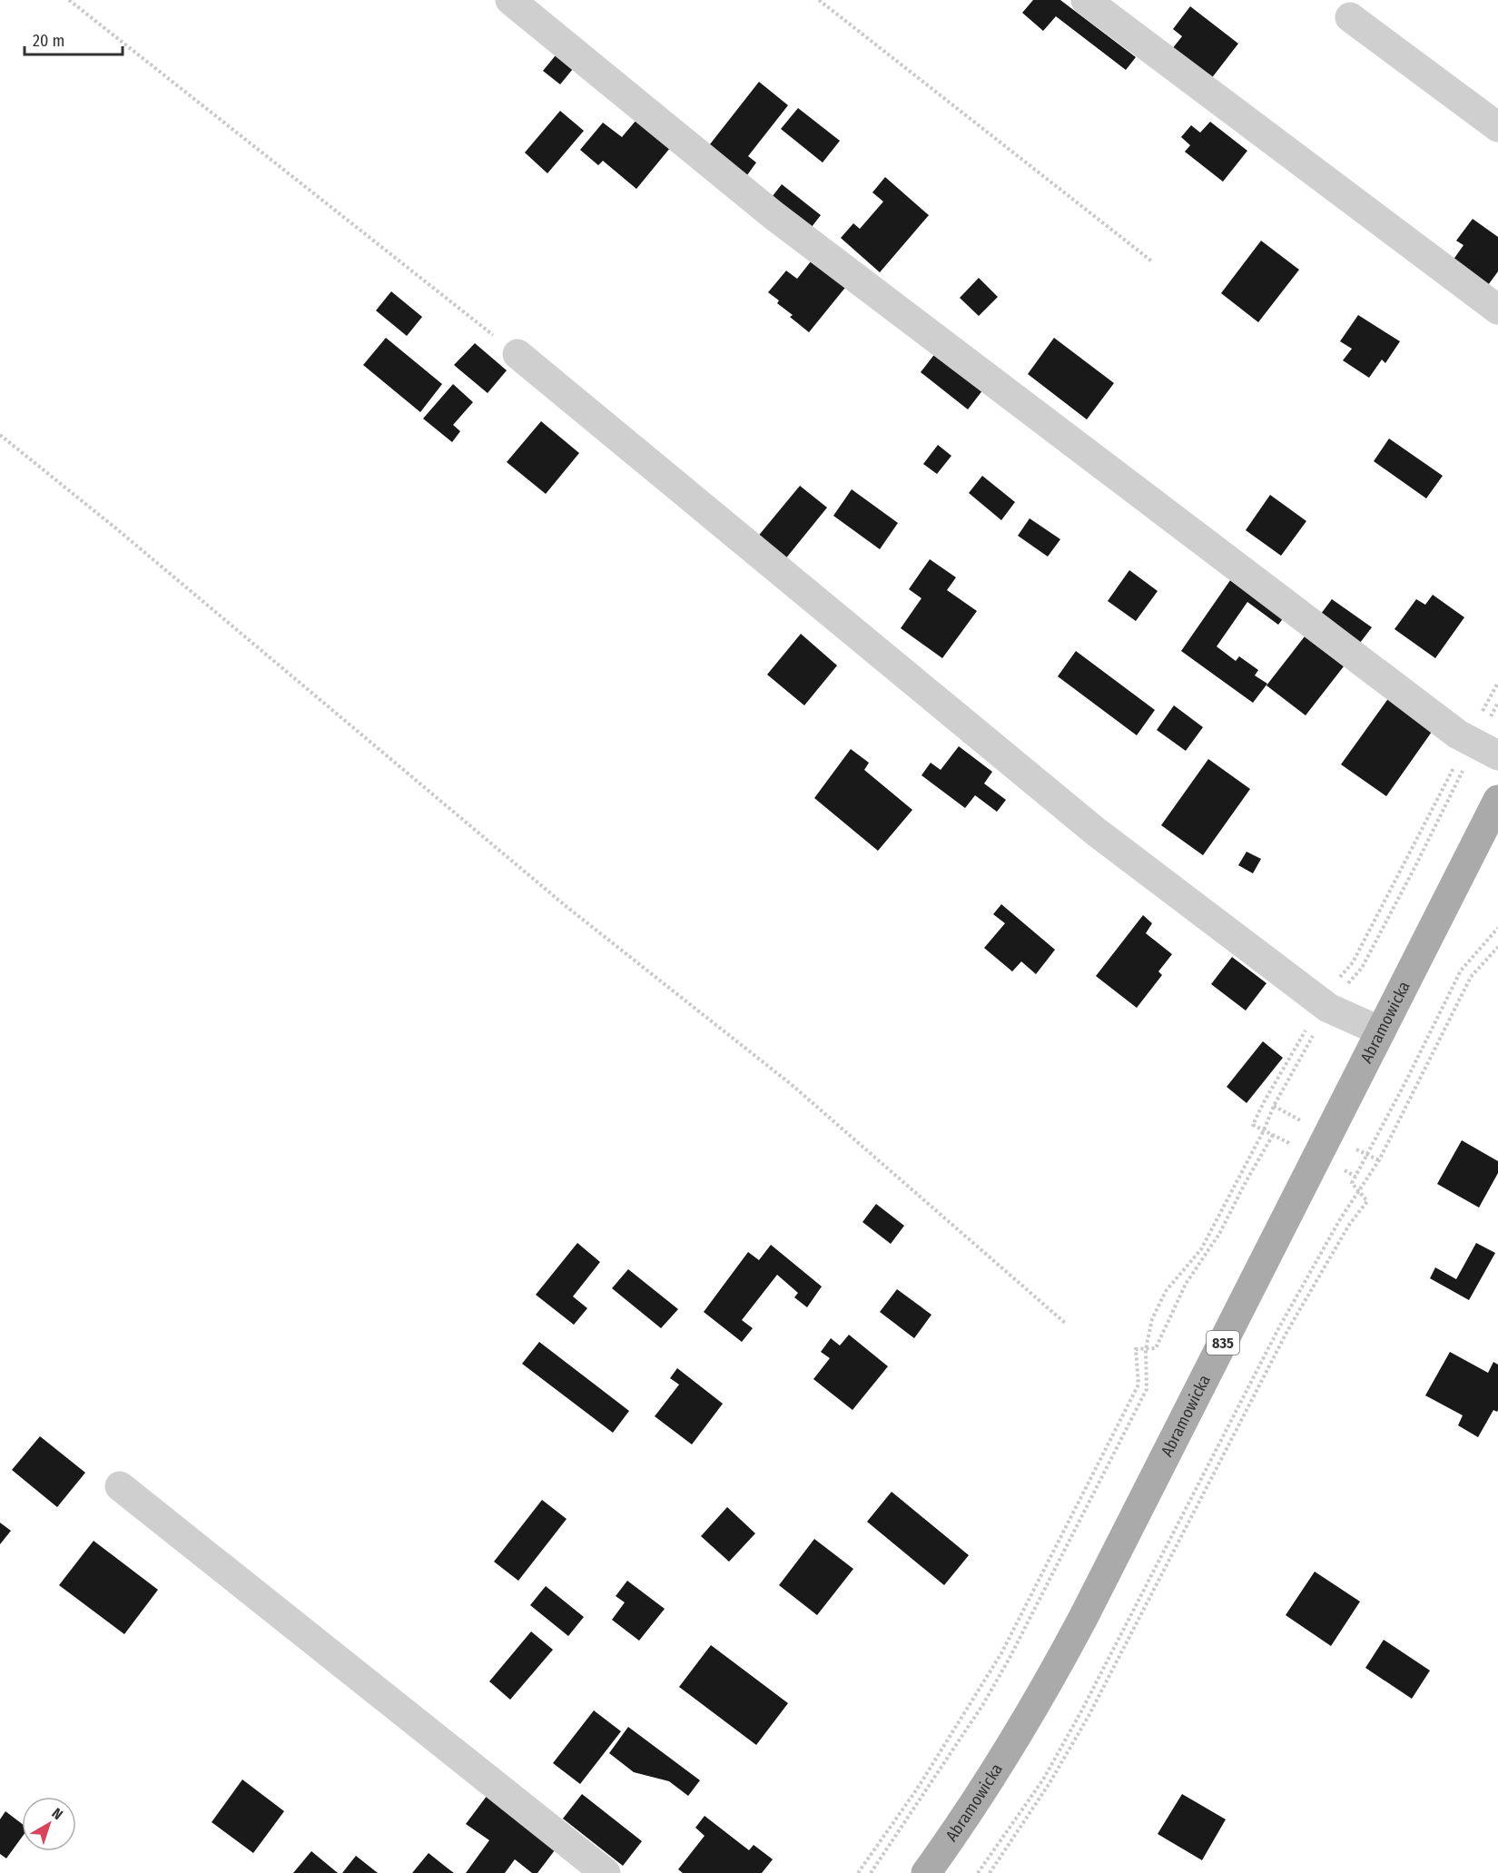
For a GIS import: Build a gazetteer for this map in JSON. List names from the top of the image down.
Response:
{
  "streets": {
    "main road": ["Abramowicka", "835"]
  },
  "scale_bar": "20 m",
  "north": "top right"
}
